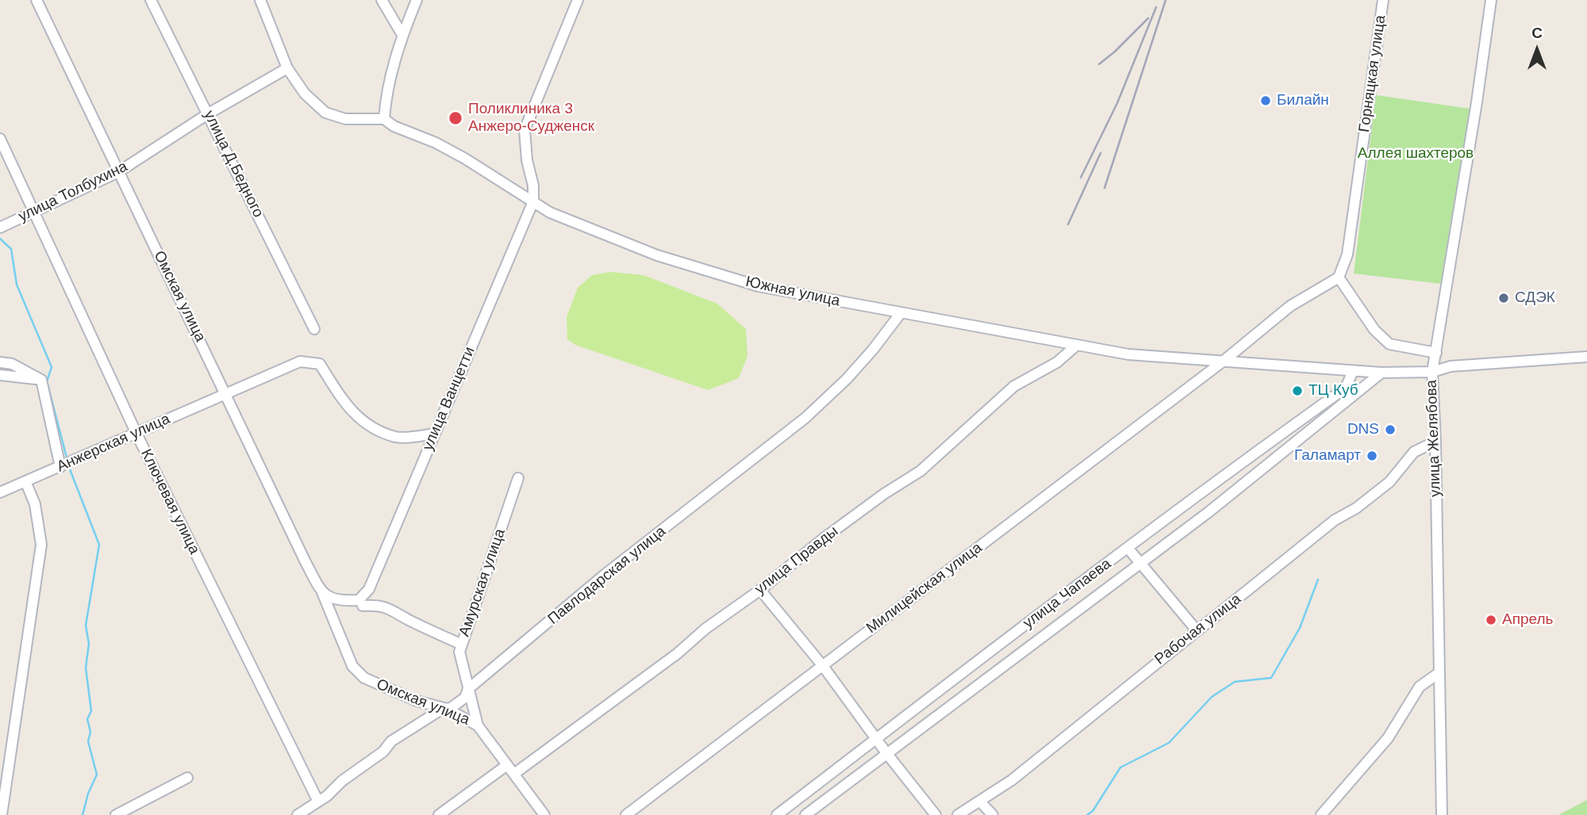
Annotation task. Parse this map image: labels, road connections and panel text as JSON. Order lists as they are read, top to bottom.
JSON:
{
  "streets": {
    "street": [
      "Горняцкая улица",
      "улица Д.Бедного",
      "улица Толбухина",
      "Южная улица",
      "Омская улица",
      "улица Ванцетти",
      "улица Желябова",
      "Анжерская улица",
      "Ключевая улица",
      "улица Правды",
      "Павлодарская улица",
      "Амурская улица",
      "Милицейская улица",
      "улица Чапаева",
      "Рабочая улица"
    ]
  },
  "crossings": [
    ["Горняцкая улица", "Милицейская улица"],
    ["улица Д.Бедного", "улица Толбухина"],
    ["улица Толбухина", "Омская улица"],
    ["улица Толбухина", "Ключевая улица"],
    ["Южная улица", "улица Ванцетти"],
    ["Южная улица", "улица Желябова"],
    ["Южная улица", "улица Правды"],
    ["Южная улица", "Павлодарская улица"],
    ["Южная улица", "Милицейская улица"],
    ["Южная улица", "улица Чапаева"],
    ["Омская улица", "улица Ванцетти"],
    ["Омская улица", "Анжерская улица"],
    ["Омская улица", "Павлодарская улица"],
    ["Омская улица", "Амурская улица"],
    ["улица Ванцетти", "Анжерская улица"],
    ["улица Желябова", "Рабочая улица"],
    ["Анжерская улица", "Ключевая улица"],
    ["Ключевая улица", "Павлодарская улица"],
    ["Павлодарская улица", "Амурская улица"]
  ],
  "parks": ["Аллея шахтеров"],
  "places": [
    "Билайн",
    "Поликлиника 3 Анжеро-Судженск",
    "СДЭК",
    "ТЦ Куб",
    "DNS",
    "Галамарт",
    "Апрель"
  ],
  "north": "top"
}
